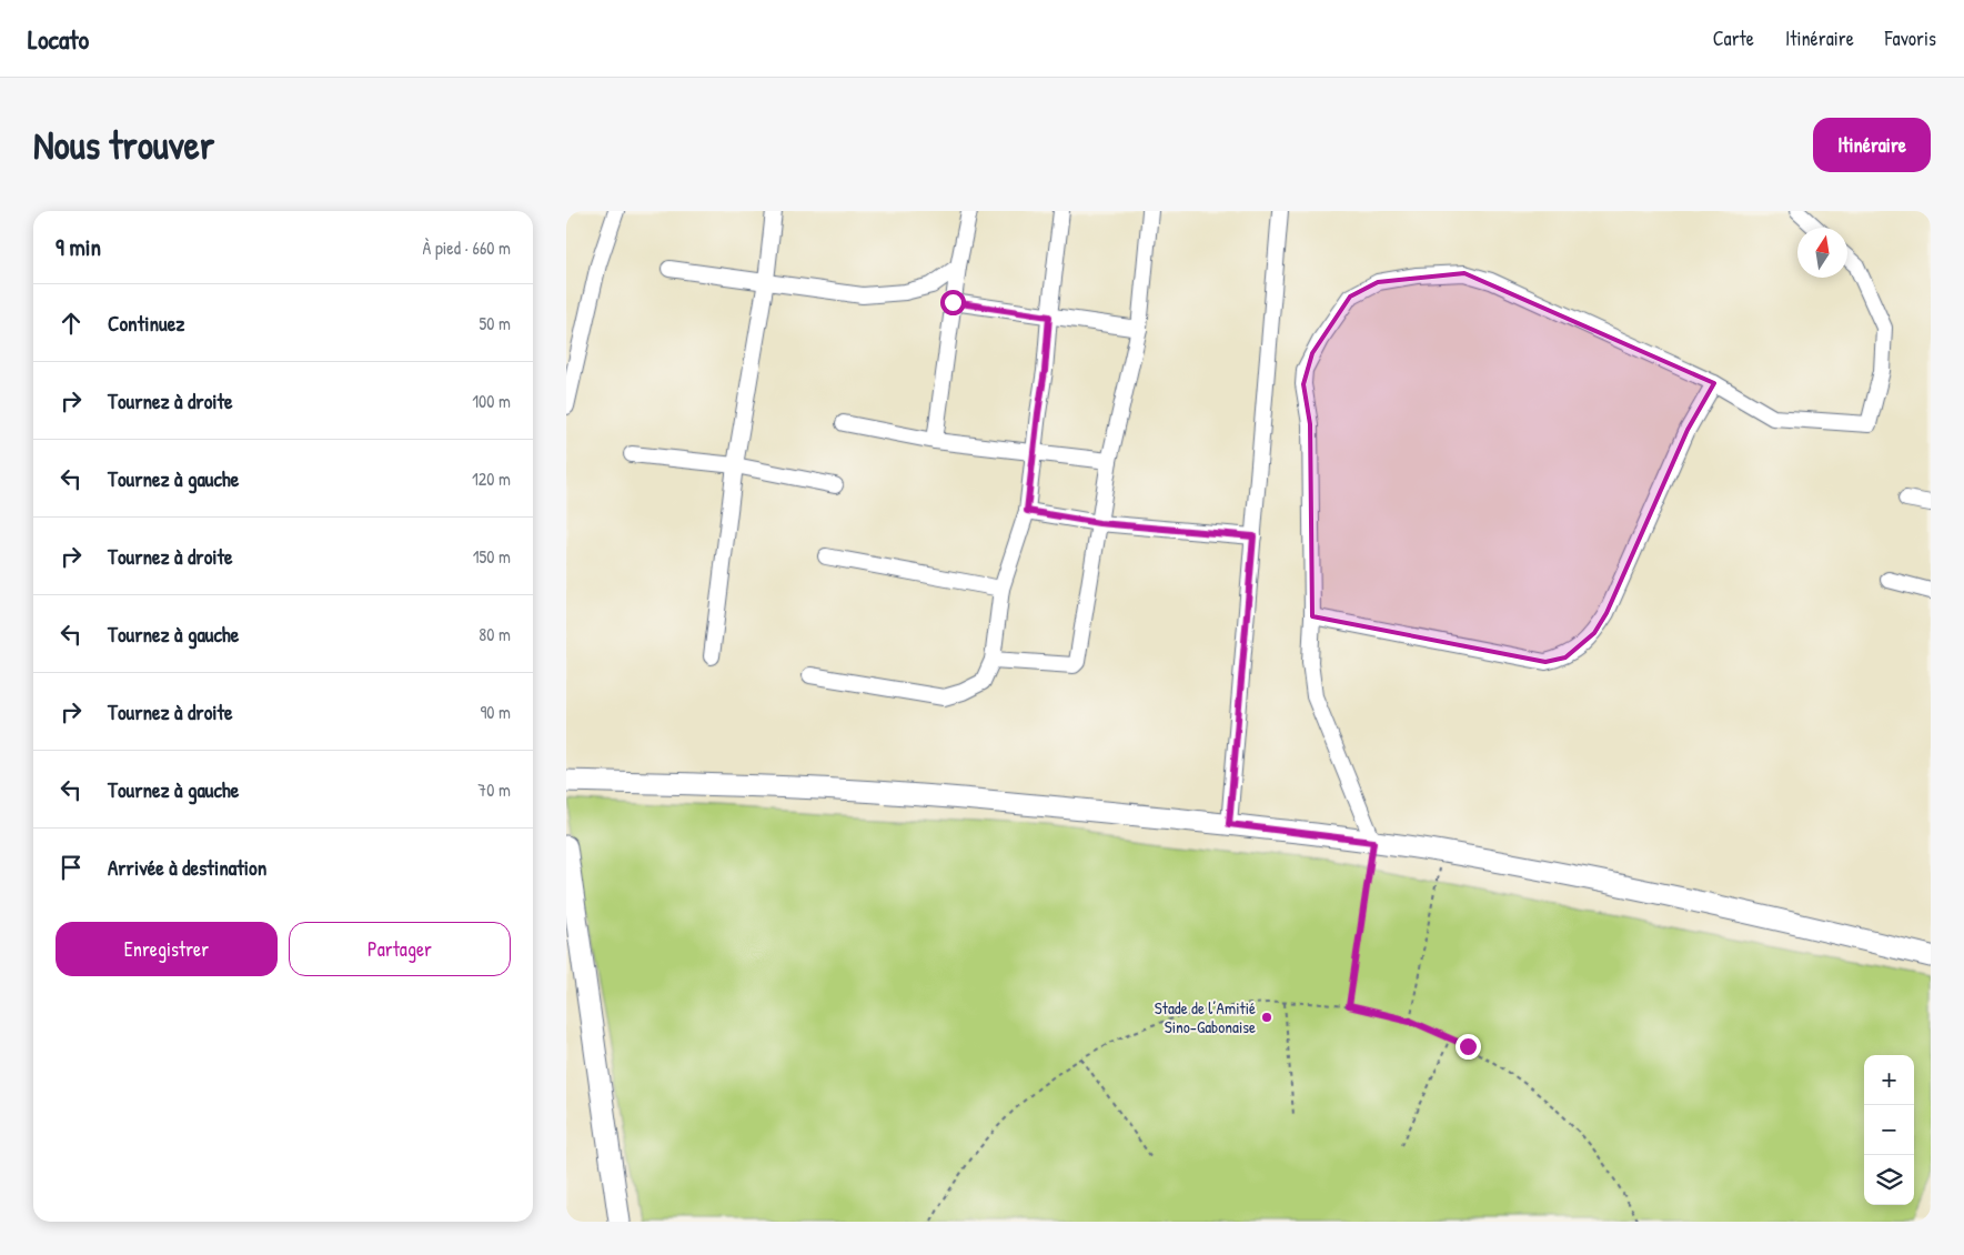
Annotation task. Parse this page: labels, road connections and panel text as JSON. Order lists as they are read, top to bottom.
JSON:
{
  "places": ["Stade de l’Amitié Sino-Gabonaise"],
  "north": "top",
  "page": {
    "header": "Locato",
    "nav": ["Carte", "Itinéraire", "Favoris"],
    "buttons": [
      "Itinéraire",
      ["Enregistrer", "Partager"]
    ],
    "title": "Nous trouver",
    "heading": ["9 min", "À pied · 660 m"],
    "list": [
      ["Continuez", "50 m"],
      ["Tournez à droite", "100 m"],
      ["Tournez à gauche", "120 m"],
      ["Tournez à droite", "150 m"],
      ["Tournez à gauche", "80 m"],
      ["Tournez à droite", "90 m"],
      ["Tournez à gauche", "70 m"],
      "Arrivée à destination"
    ],
    "map_buttons": ["+", "−"]
  }
}
